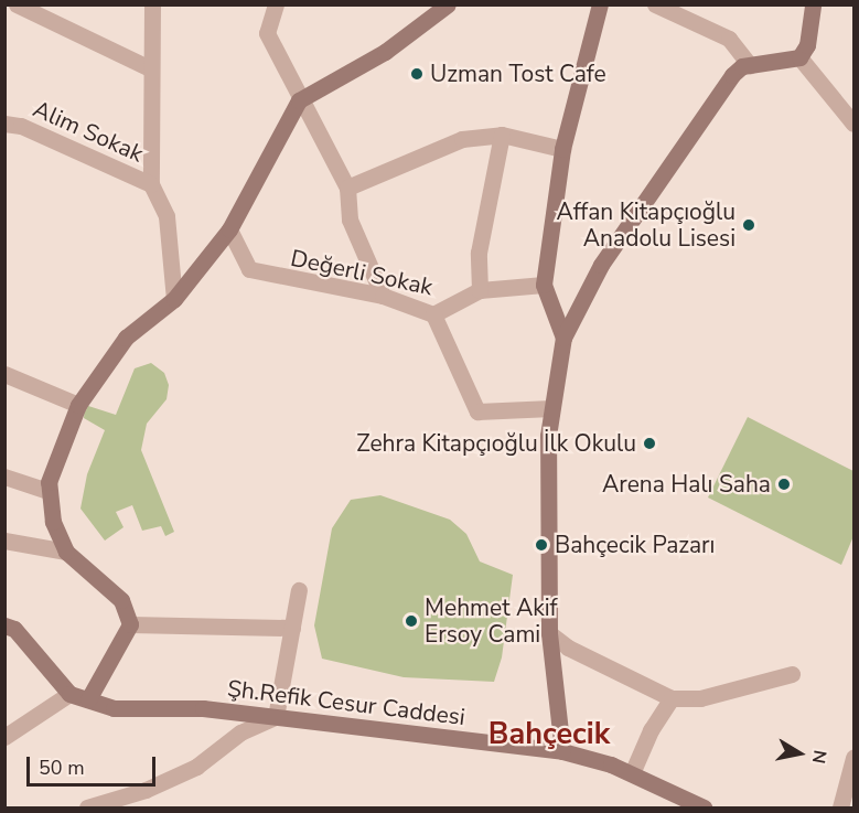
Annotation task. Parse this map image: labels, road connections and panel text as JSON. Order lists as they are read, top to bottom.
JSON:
{
  "streets": {
    "street": ["Alim Sokak", "Değerli Sokak", "Şh.Refik Cesur Caddesi"]
  },
  "districts": ["Bahçecik"],
  "places": [
    "Uzman Tost Cafe",
    "Affan Kitapçıoğlu Anadolu Lisesi",
    "Zehra Kitapçıoğlu İlk Okulu",
    "Arena Halı Saha",
    "Bahçecik Pazarı",
    "Mehmet Akif Ersoy Cami"
  ],
  "scale_bar": "50 m",
  "north": "right"
}
